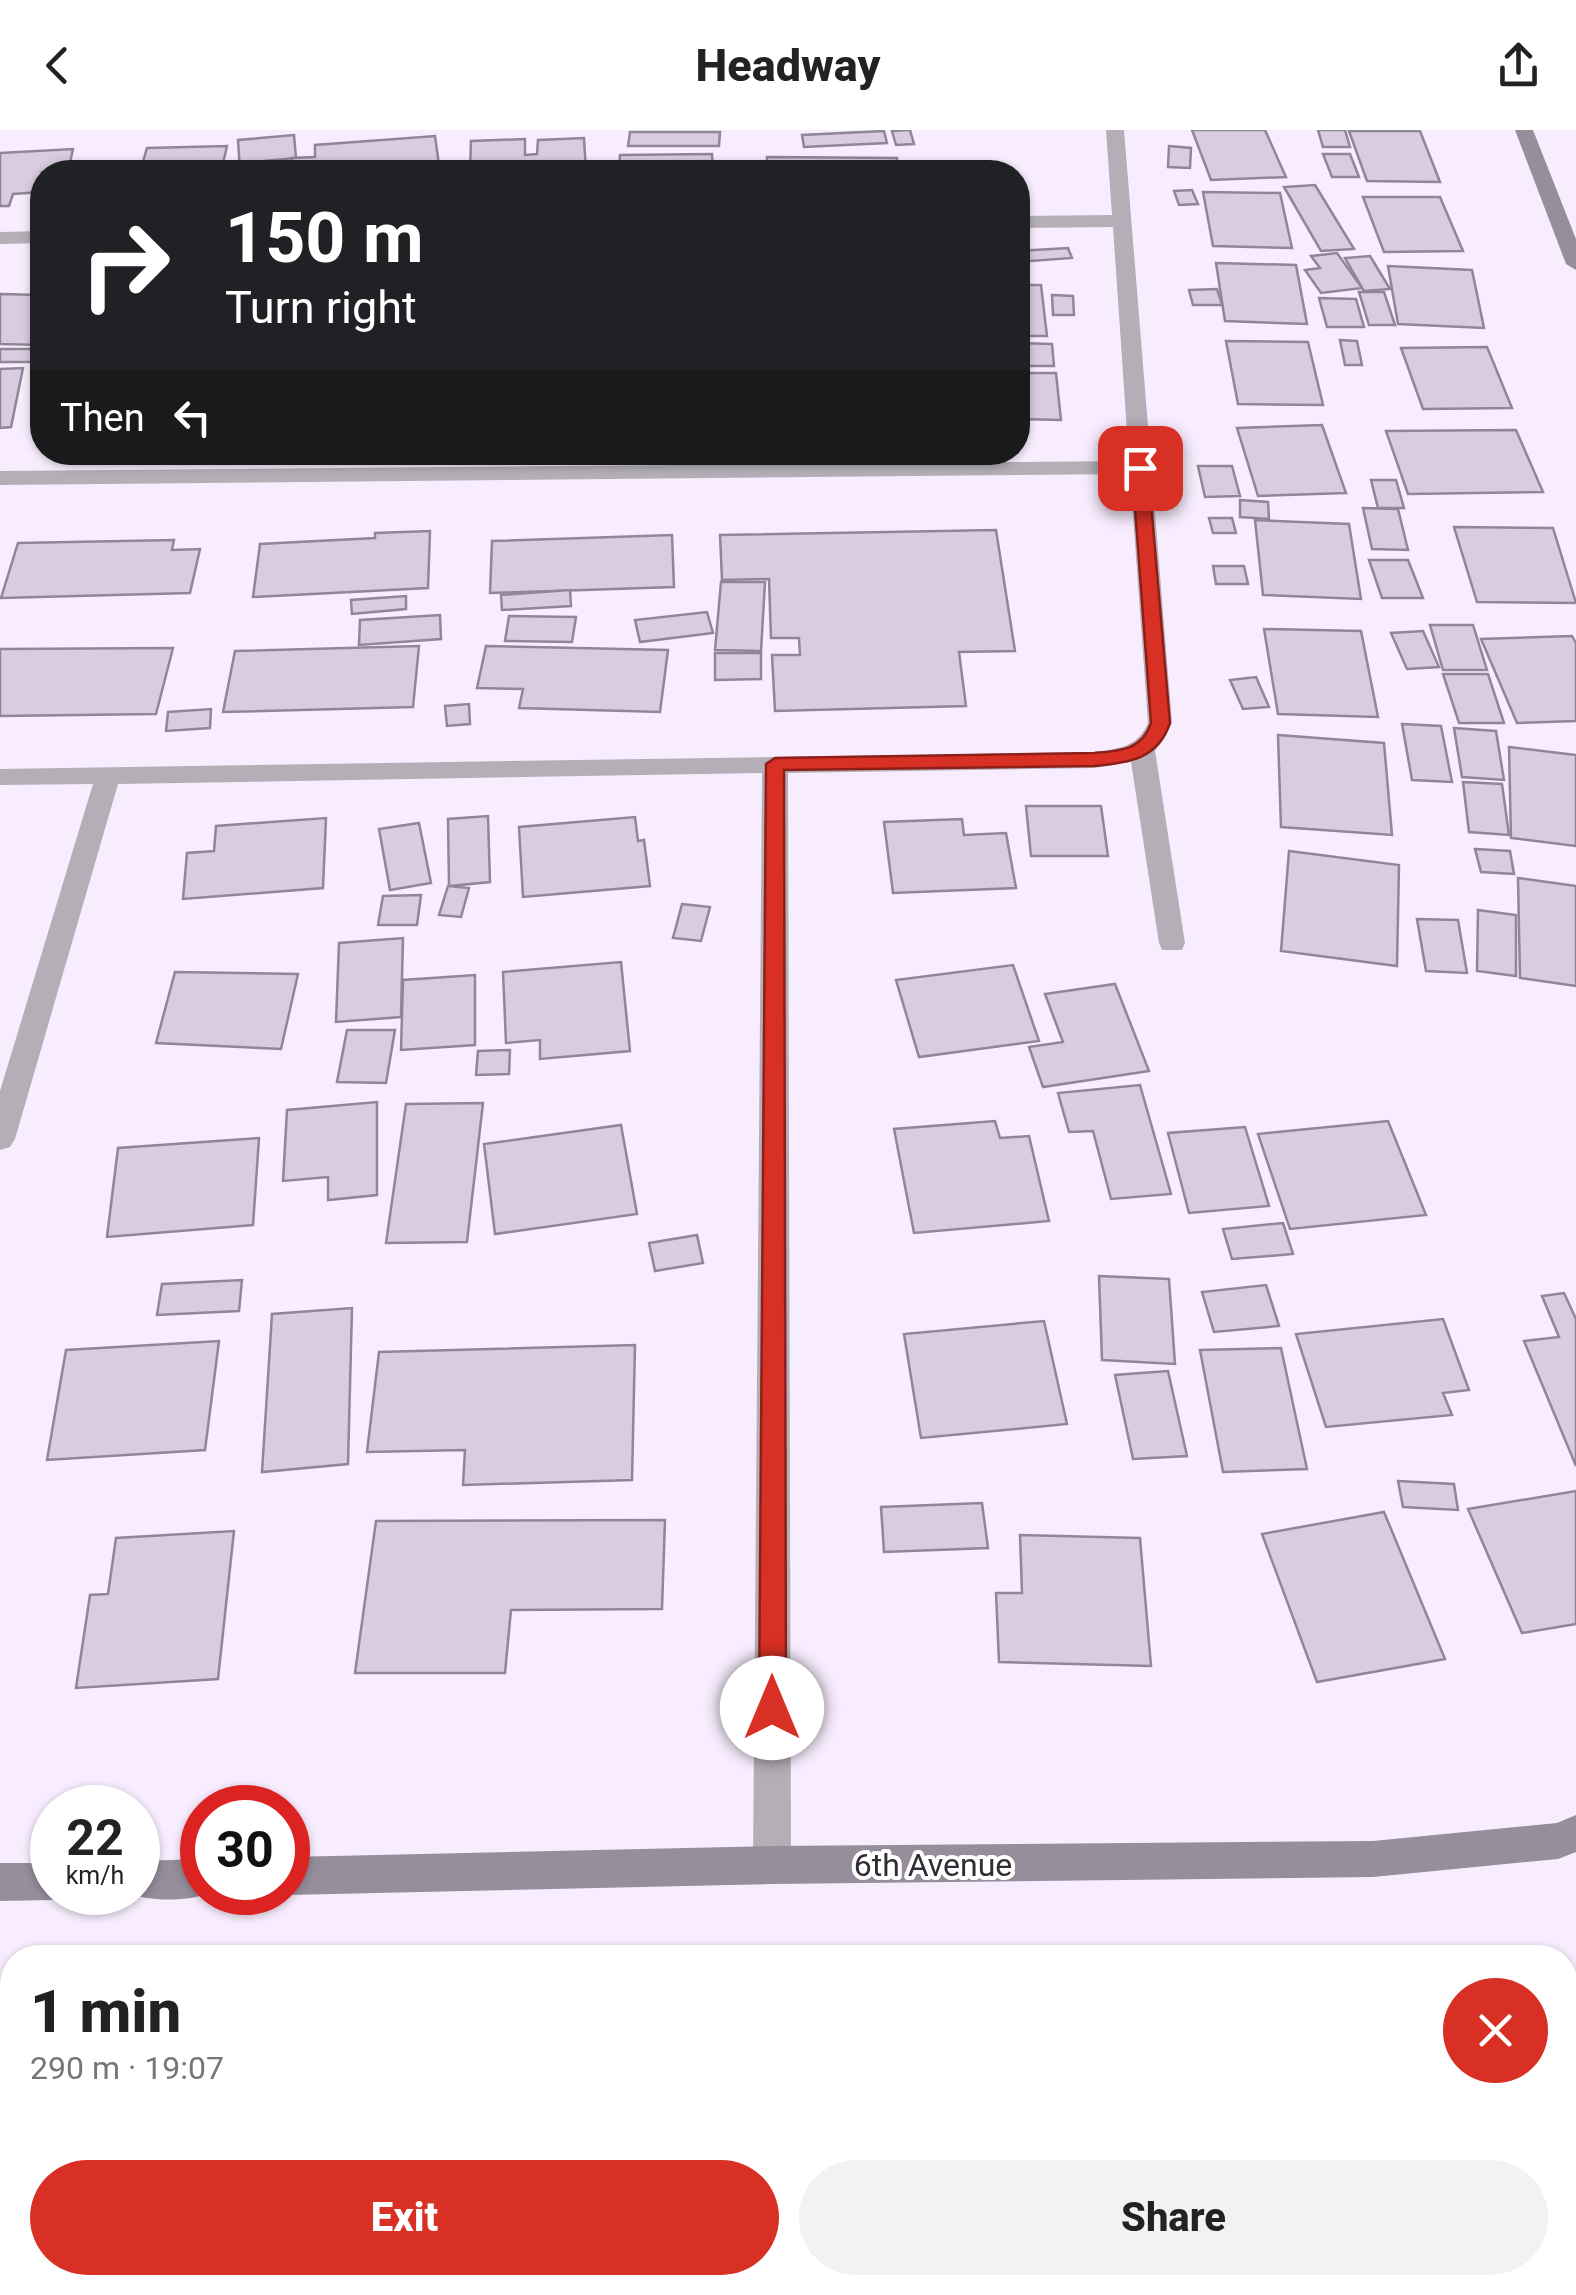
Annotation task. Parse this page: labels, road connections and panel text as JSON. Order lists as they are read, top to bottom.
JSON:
{
  "streets": {
    "street": ["6th Avenue"]
  },
  "page": {
    "header": "Headway",
    "turn": ["150 m", "Turn right"],
    "then": "Then",
    "speed": "22 km/h",
    "limit": "30",
    "heading": ["1 min", "290 m · 19:07"],
    "buttons": ["Exit", "Share"]
  }
}
